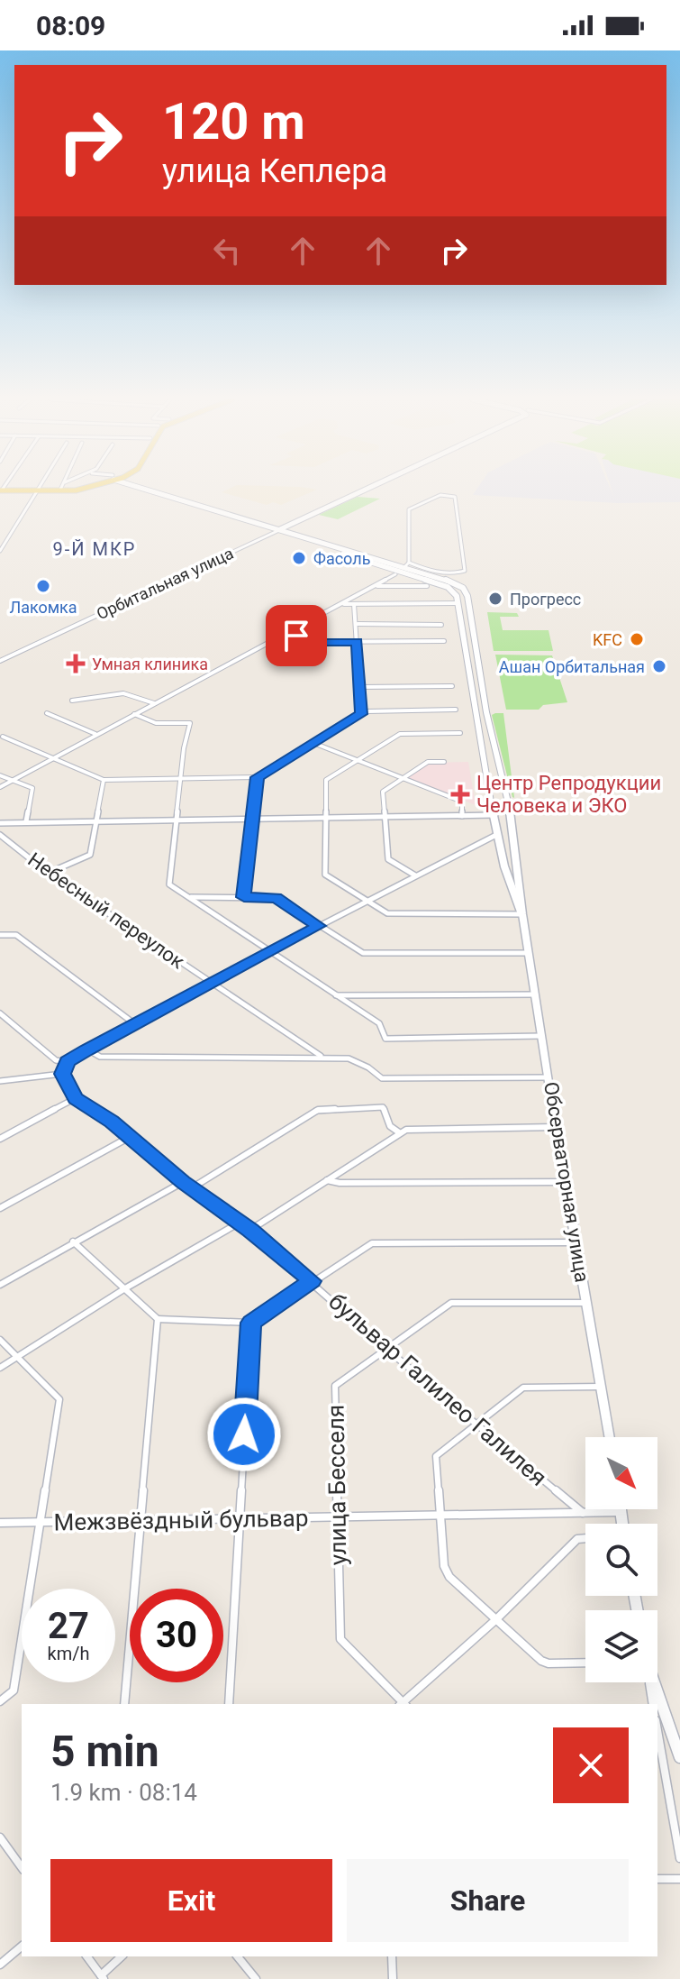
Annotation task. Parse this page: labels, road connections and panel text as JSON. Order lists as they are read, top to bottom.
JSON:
{
  "streets": {
    "main road": ["Орбитальная улица", "Обсерваторная улица"],
    "street": [
      "Небесный переулок",
      "бульвар Галилео Галилея",
      "улица Бесселя",
      "Межзвёздный бульвар"
    ]
  },
  "crossings": [
    ["Орбитальная улица", "Обсерваторная улица"],
    ["Обсерваторная улица", "улица Бесселя"],
    ["бульвар Галилео Галилея", "улица Бесселя"],
    ["бульвар Галилео Галилея", "Межзвёздный бульвар"],
    ["улица Бесселя", "Межзвёздный бульвар"]
  ],
  "districts": ["9-Й МКР"],
  "places": {
    "other": [
      "Фасоль",
      "Лакомка",
      "Прогресс",
      "KFC",
      "Ашан Орбитальная"
    ],
    "health": ["Умная клиника", "Центр Репродукции Человека и ЭКО"]
  },
  "north": "bottom right",
  "page": {
    "status": "08:09",
    "turn": ["120 m", "улица Кеплера"],
    "speed": "27 km/h",
    "limit": "30",
    "heading": ["5 min", "1.9 km · 08:14"],
    "buttons": ["Exit", "Share"]
  }
}
